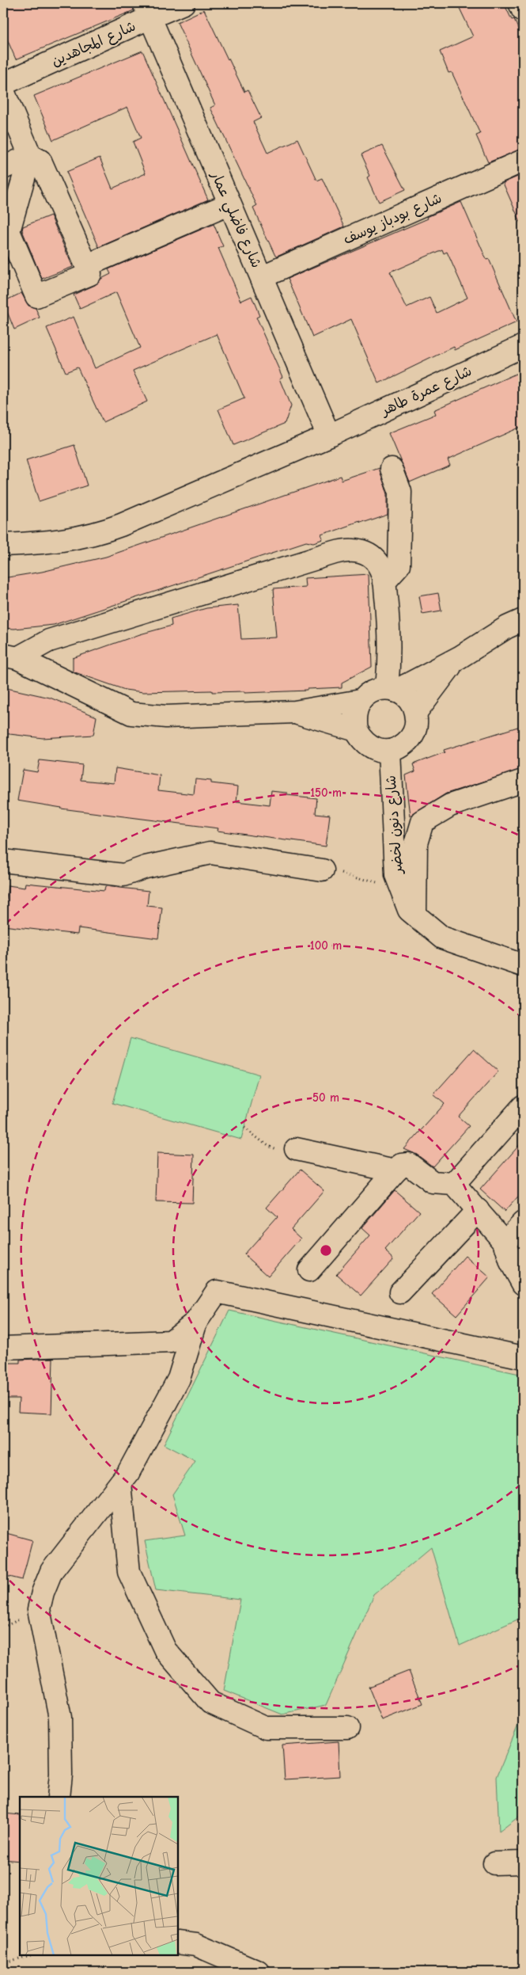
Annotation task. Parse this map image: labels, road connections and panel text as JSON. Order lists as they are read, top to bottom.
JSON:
{
  "streets": {
    "street": [
      "شارع المجاهدين",
      "شارع بودباز يوسف",
      "شارع فاضلي عمار",
      "شارع عمرة طاهر",
      "شارع دنون لخضر"
    ]
  },
  "crossings": [
    ["شارع المجاهدين", "شارع فاضلي عمار"],
    ["شارع بودباز يوسف", "شارع فاضلي عمار"],
    ["شارع فاضلي عمار", "شارع عمرة طاهر"]
  ],
  "rings": ["150 m", "100 m", "50 m"]
}
